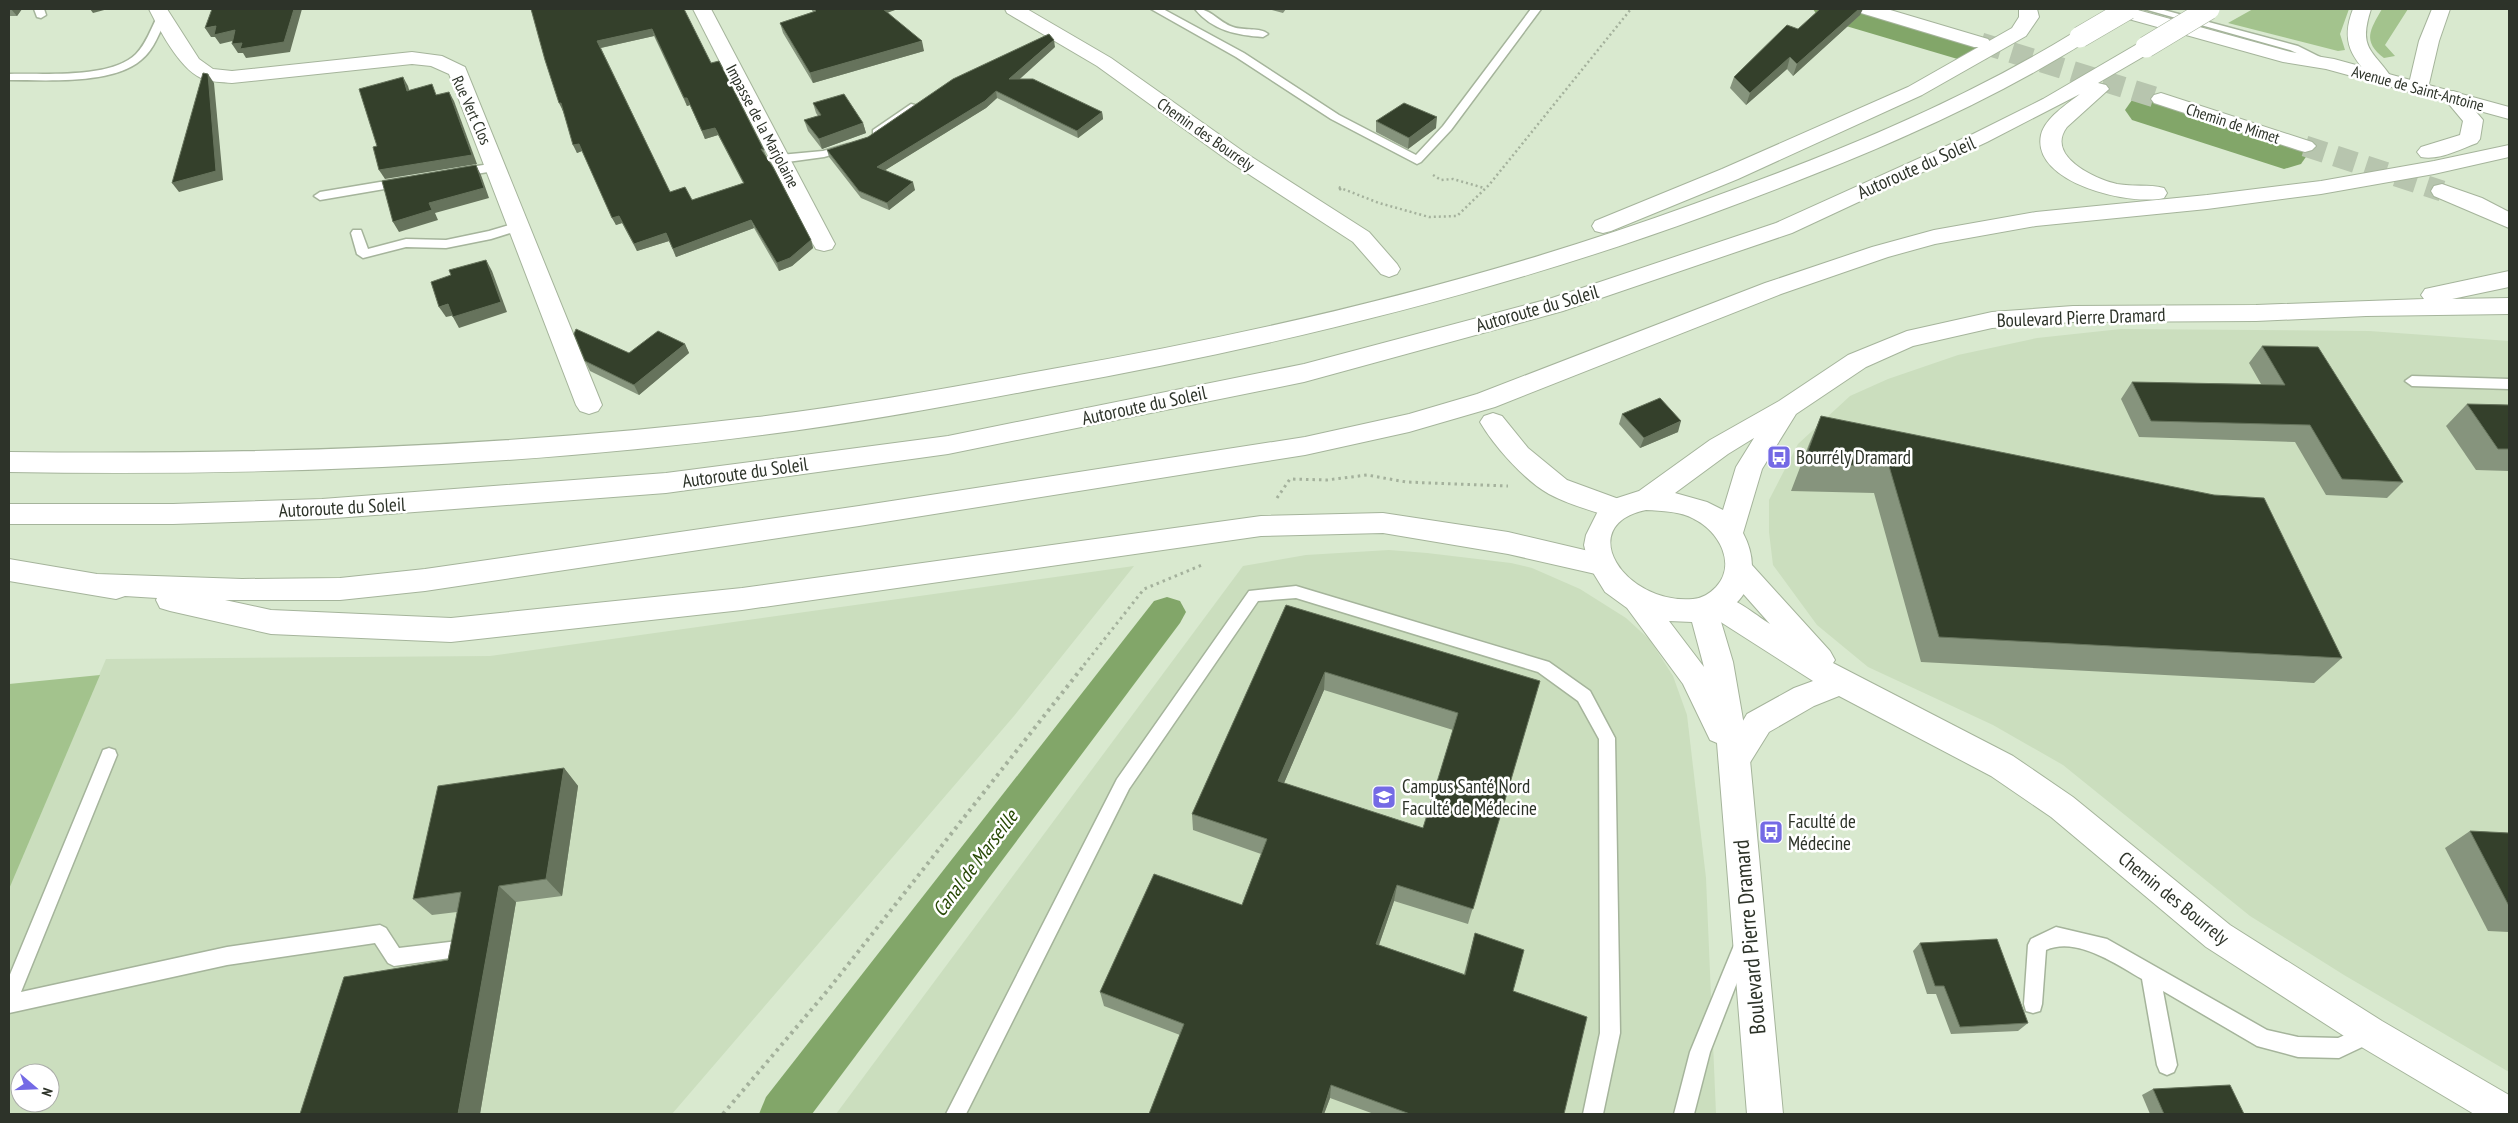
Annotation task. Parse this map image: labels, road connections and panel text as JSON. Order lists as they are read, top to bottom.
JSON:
{
  "streets": {
    "main road": [
      "Avenue de Saint-Antoine",
      "Rue Vert Clos",
      "Chemin de Mimet",
      "Impasse de la Marjolaine",
      "Chemin des Bourrely",
      "Autoroute du Soleil",
      "Boulevard Pierre Dramard"
    ]
  },
  "crossings": [
    ["Chemin des Bourrely", "Boulevard Pierre Dramard"]
  ],
  "water": ["Canal de Marseille"],
  "places": {
    "bus stop": ["Bourrély Dramard", "Faculté de Médecine"],
    "school or university": ["Campus Santé Nord Faculté de Médecine"]
  },
  "north": "right"
}
